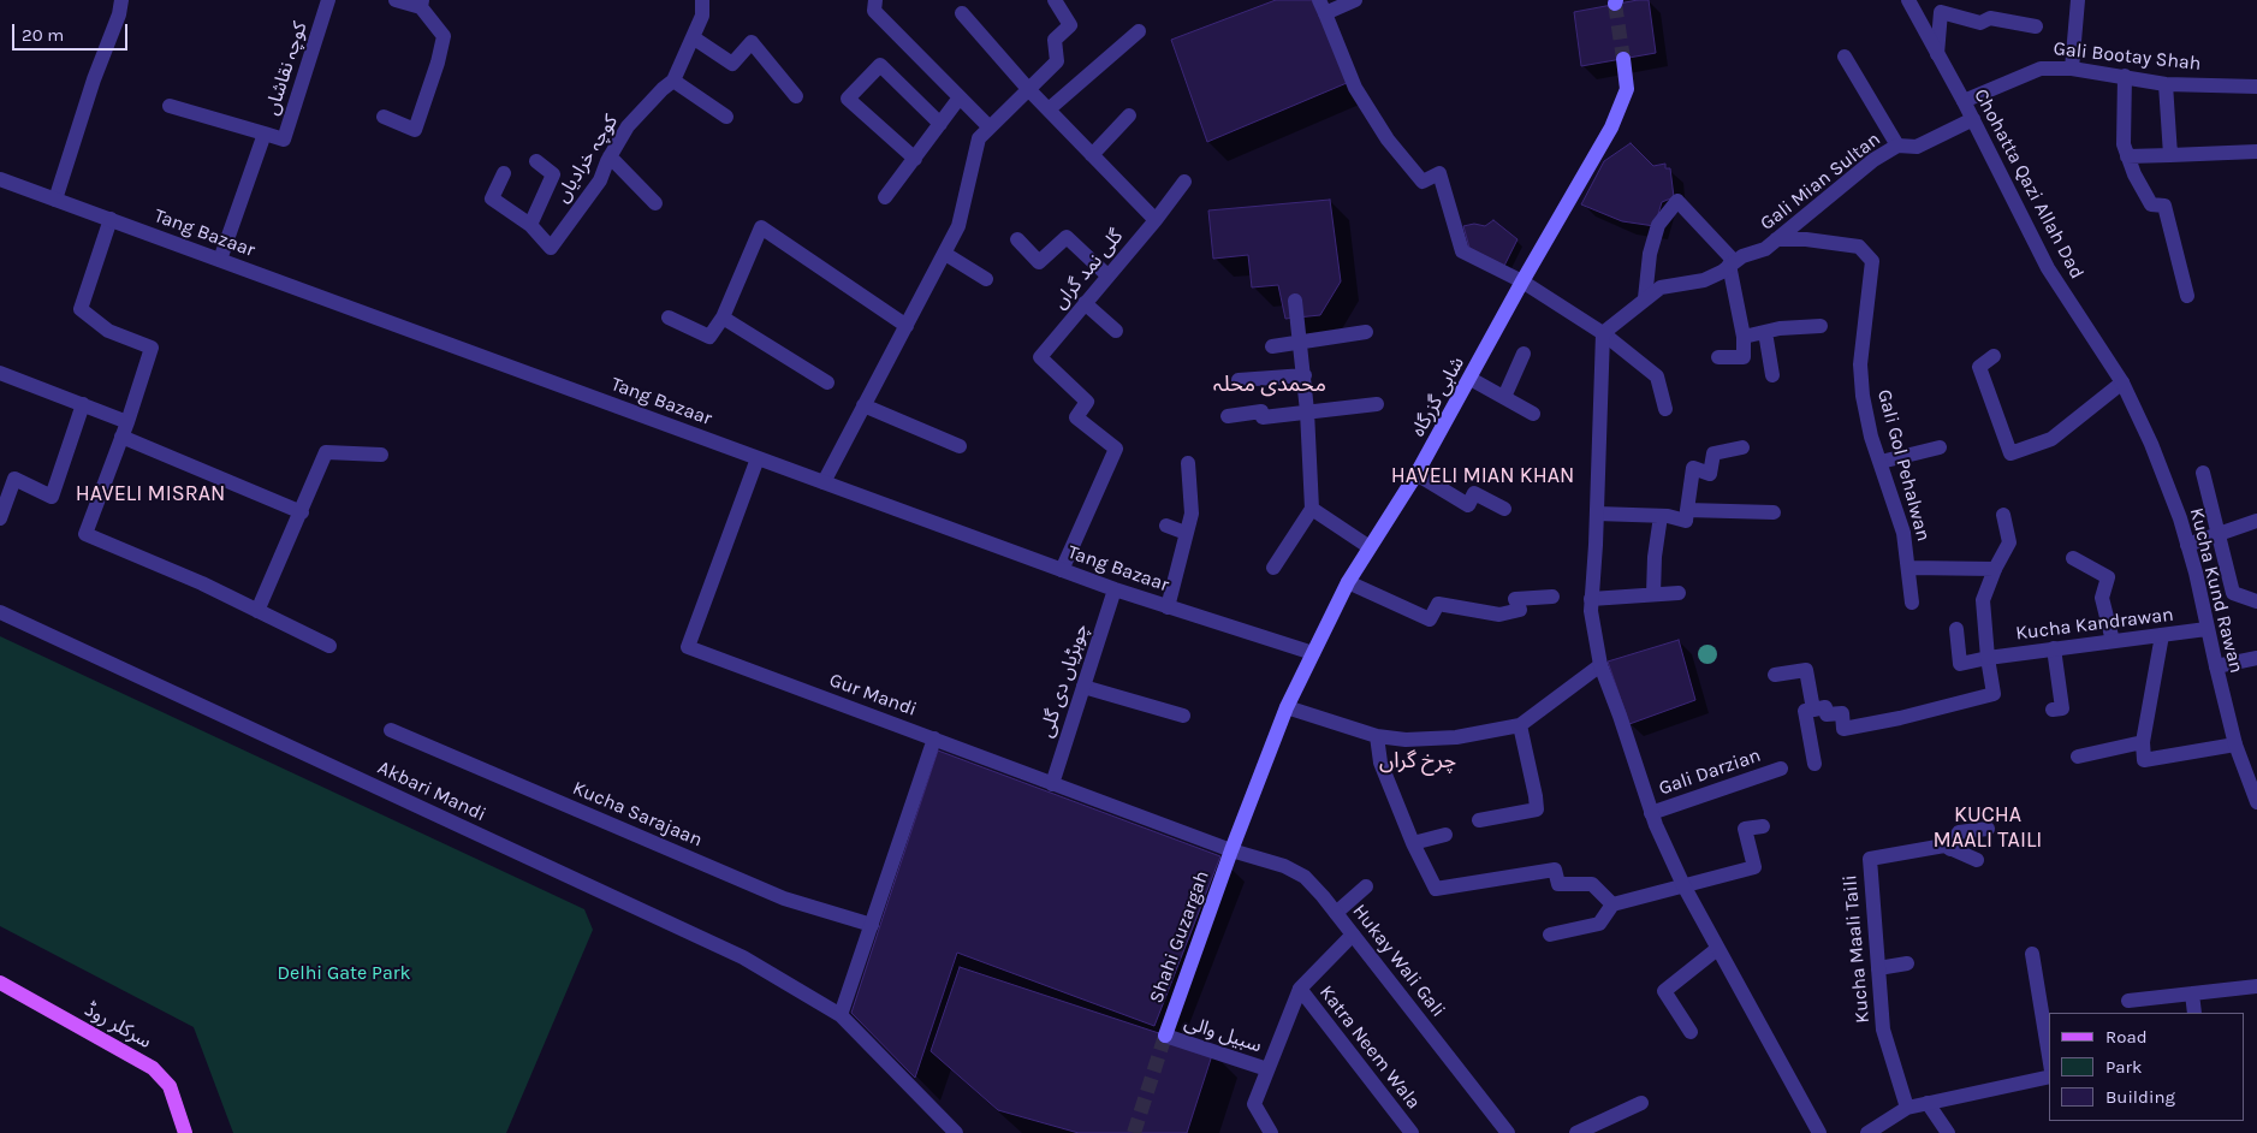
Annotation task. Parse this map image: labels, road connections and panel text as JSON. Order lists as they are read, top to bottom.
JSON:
{
  "streets": {
    "main road": ["سرکلر روڈ"],
    "street": [
      "Gali Bootay Shah",
      "کوچہ نقاشاں",
      "کوچہ خرادیاں",
      "Gali Mian Sultan",
      "Chohatta Qazi Allah Dad",
      "Tang Bazaar",
      "گلی نمد گراں",
      "شاہی گزرگاہ",
      "Gali Gol Pehalwan",
      "Kucha Kund Rawan",
      "Kucha Kandrawan",
      "چوہڑیاں دی گلی",
      "Gur Mandi",
      "Gali Darzian",
      "Akbari Mandi",
      "Kucha Sarajaan",
      "Shahi Guzargah",
      "Kucha Maali Taili",
      "Hukay Wali Gali",
      "سبیل والی",
      "Katra Neem Wala"
    ]
  },
  "crossings": [
    ["Gali Bootay Shah", "Chohatta Qazi Allah Dad"],
    ["کوچہ نقاشاں", "Tang Bazaar"],
    ["Gali Mian Sultan", "Chohatta Qazi Allah Dad"],
    ["Gali Mian Sultan", "Gali Gol Pehalwan"],
    ["Chohatta Qazi Allah Dad", "Kucha Kund Rawan"],
    ["Tang Bazaar", "گلی نمد گراں"],
    ["Tang Bazaar", "شاہی گزرگاہ"],
    ["Tang Bazaar", "چوہڑیاں دی گلی"],
    ["Tang Bazaar", "Gur Mandi"],
    ["شاہی گزرگاہ", "Gur Mandi"],
    ["شاہی گزرگاہ", "Shahi Guzargah"],
    ["شاہی گزرگاہ", "Hukay Wali Gali"],
    ["Kucha Kund Rawan", "Kucha Kandrawan"],
    ["چوہڑیاں دی گلی", "Gur Mandi"],
    ["Gur Mandi", "Shahi Guzargah"],
    ["Gur Mandi", "Hukay Wali Gali"],
    ["Shahi Guzargah", "Hukay Wali Gali"],
    ["Shahi Guzargah", "سبیل والی"],
    ["Hukay Wali Gali", "Katra Neem Wala"]
  ],
  "districts": [
    "محمدی محلہ",
    "HAVELI MIAN KHAN",
    "HAVELI MISRAN",
    "چرخ گراں",
    "KUCHA MAALI TAILI"
  ],
  "parks": ["Delhi Gate Park"],
  "legend": ["Road", "Park", "Building"],
  "scale_bar": "20 m"
}
